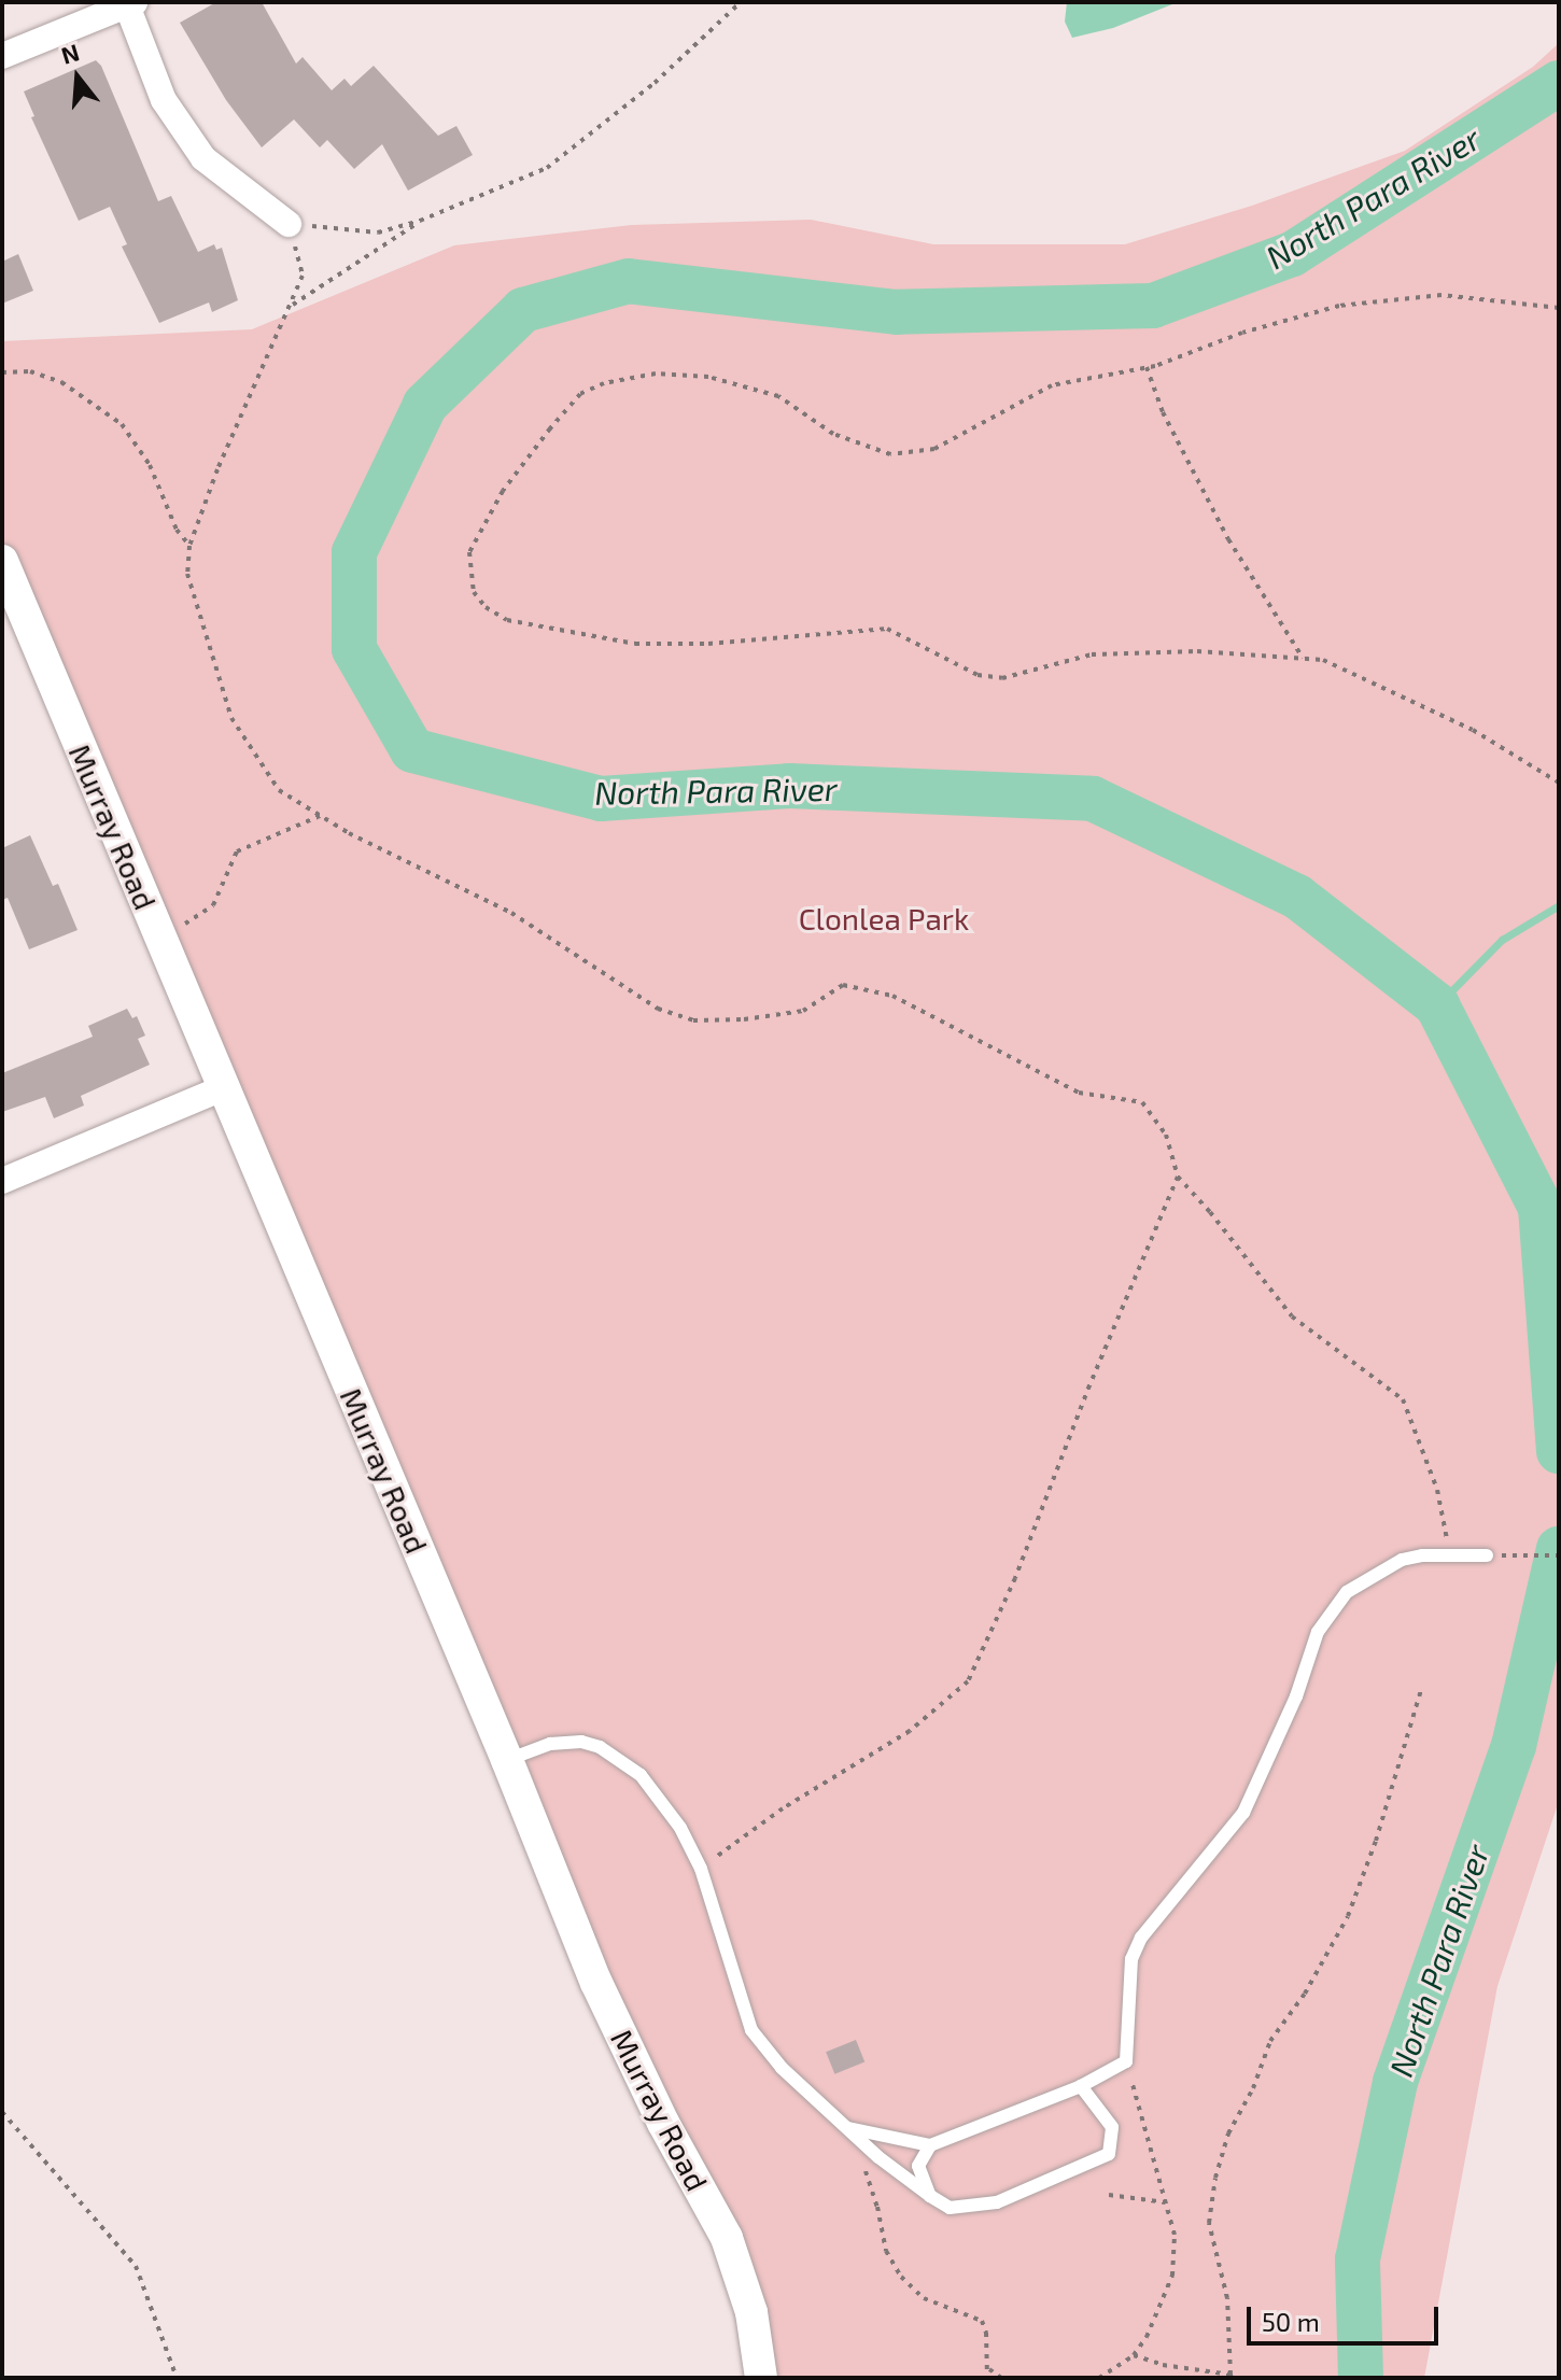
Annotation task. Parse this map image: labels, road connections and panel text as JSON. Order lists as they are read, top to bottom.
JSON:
{
  "streets": {
    "street": ["Murray Road"]
  },
  "water": ["North Para River"],
  "parks": ["Clonlea Park"],
  "scale_bar": "50 m",
  "north": "top"
}
